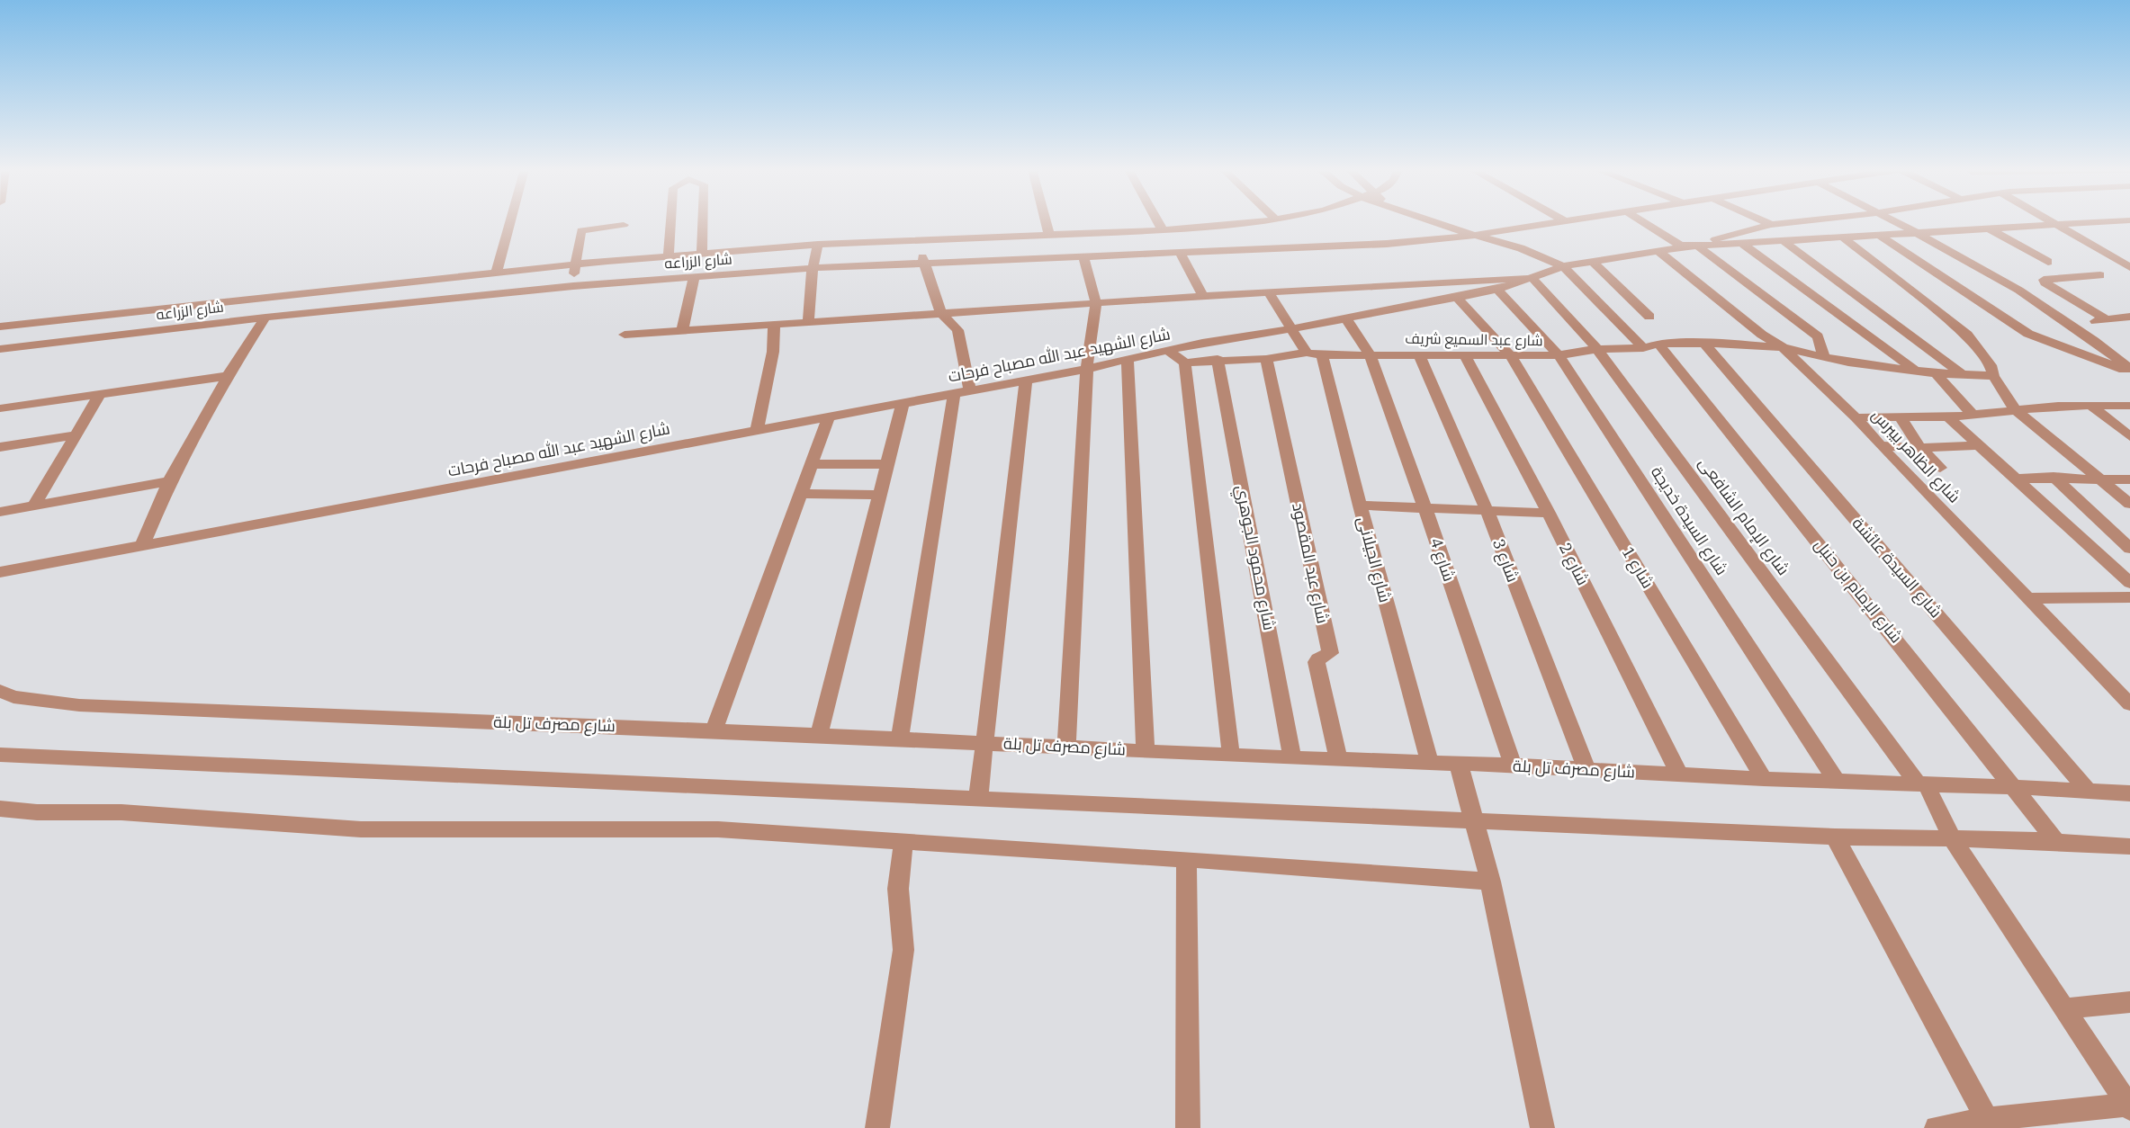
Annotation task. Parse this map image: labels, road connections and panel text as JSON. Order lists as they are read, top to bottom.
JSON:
{
  "streets": {
    "street": [
      "شارع الزراعه",
      "شارع عبد السميع شريف",
      "شارع الشهيد عبد الله مصباح فرحات",
      "شارع الظاهر بيبرس",
      "شارع الإمام الشافعى",
      "شارع السيدة خديجة",
      "شارع محمود الجوهري",
      "شارع الجيلانى",
      "شارع 4",
      "شارع 3",
      "شارع عبد المقصود",
      "شارع 2",
      "شارع 1",
      "شارع السيدة عائشة",
      "شارع الإمام بن حنبل",
      "شارع مصرف تل بلة"
    ]
  },
  "crossings": [
    ["شارع عبد السميع شريف", "شارع الظاهر بيبرس"],
    ["شارع عبد السميع شريف", "شارع الإمام الشافعى"],
    ["شارع عبد السميع شريف", "شارع السيدة خديجة"],
    ["شارع عبد السميع شريف", "شارع محمود الجوهري"],
    ["شارع عبد السميع شريف", "شارع الجيلانى"],
    ["شارع عبد السميع شريف", "شارع 4"],
    ["شارع عبد السميع شريف", "شارع 3"],
    ["شارع عبد السميع شريف", "شارع عبد المقصود"],
    ["شارع عبد السميع شريف", "شارع 2"],
    ["شارع عبد السميع شريف", "شارع 1"],
    ["شارع عبد السميع شريف", "شارع السيدة عائشة"],
    ["شارع عبد السميع شريف", "شارع الإمام بن حنبل"],
    ["شارع الشهيد عبد الله مصباح فرحات", "شارع الظاهر بيبرس"],
    ["شارع الشهيد عبد الله مصباح فرحات", "شارع الإمام الشافعى"],
    ["شارع الشهيد عبد الله مصباح فرحات", "شارع السيدة خديجة"],
    ["شارع الشهيد عبد الله مصباح فرحات", "شارع 4"],
    ["شارع الشهيد عبد الله مصباح فرحات", "شارع 1"],
    ["شارع الشهيد عبد الله مصباح فرحات", "شارع الإمام بن حنبل"],
    ["شارع الإمام الشافعى", "شارع مصرف تل بلة"],
    ["شارع السيدة خديجة", "شارع مصرف تل بلة"],
    ["شارع محمود الجوهري", "شارع مصرف تل بلة"],
    ["شارع الجيلانى", "شارع مصرف تل بلة"],
    ["شارع 4", "شارع مصرف تل بلة"],
    ["شارع 3", "شارع مصرف تل بلة"],
    ["شارع عبد المقصود", "شارع مصرف تل بلة"],
    ["شارع 2", "شارع مصرف تل بلة"],
    ["شارع 1", "شارع مصرف تل بلة"],
    ["شارع السيدة عائشة", "شارع مصرف تل بلة"],
    ["شارع الإمام بن حنبل", "شارع مصرف تل بلة"]
  ]
}
